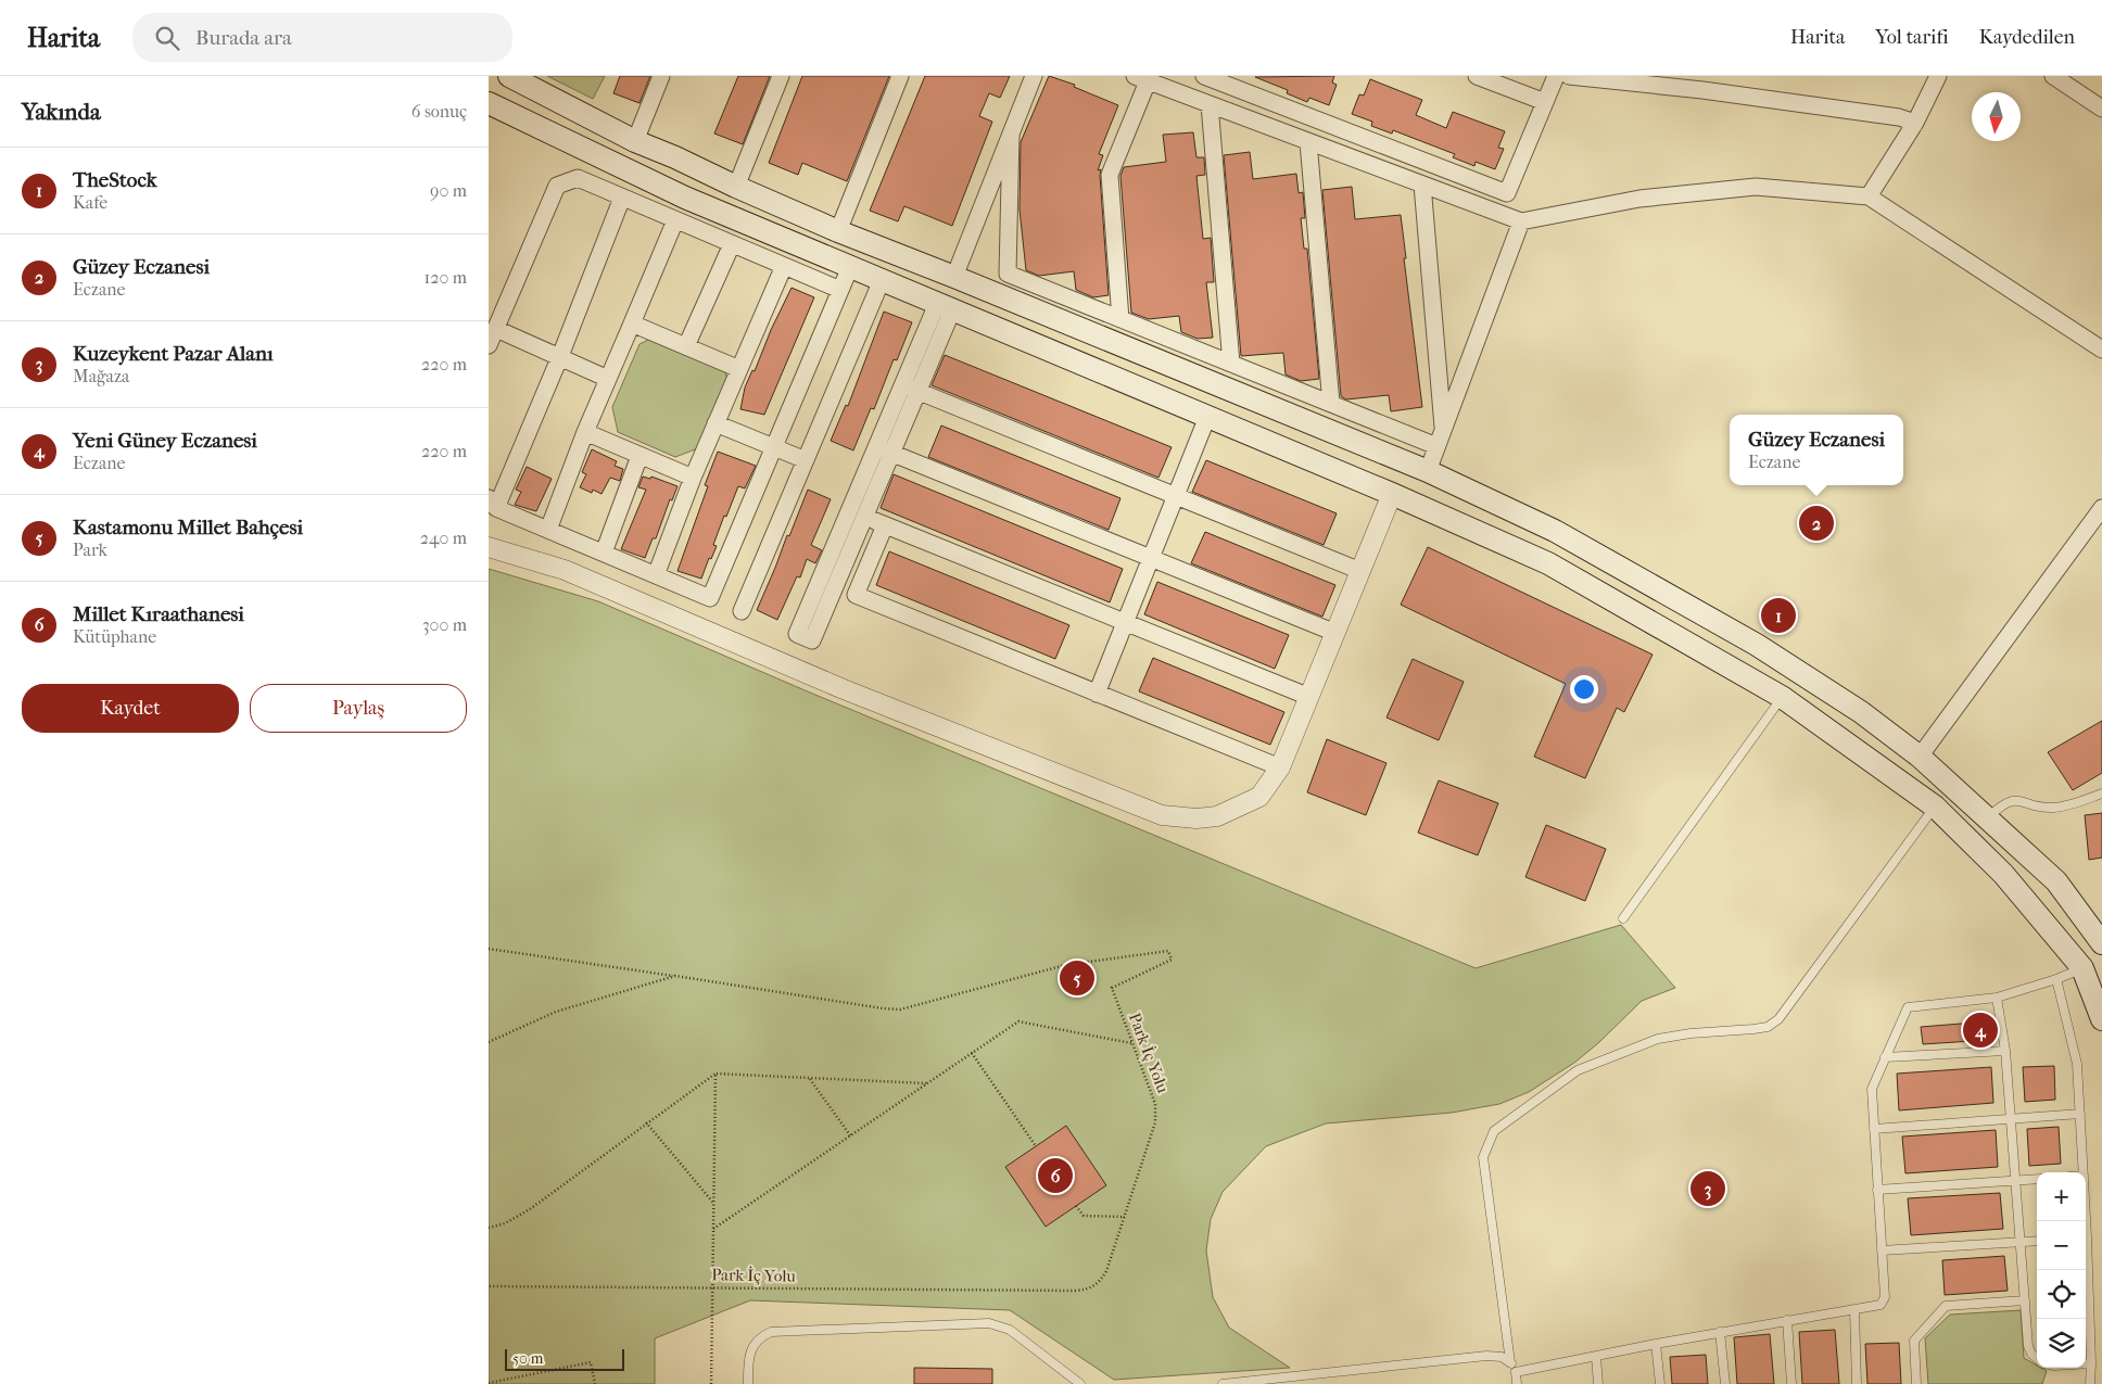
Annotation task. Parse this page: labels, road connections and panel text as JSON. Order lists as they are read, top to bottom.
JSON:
{
  "streets": {
    "path": ["Park İç Yolu"]
  },
  "scale_bar": "50 m",
  "north": "bottom",
  "page": {
    "header": "Harita",
    "search": "Burada ara",
    "nav": ["Harita", "Yol tarifi", "Kaydedilen"],
    "heading": ["Yakında", "6 sonuç"],
    "list": [
      {
        "mark": "1",
        "name": "TheStock",
        "note": "Kafe",
        "value": "90 m"
      },
      {
        "mark": "2",
        "name": "Güzey Eczanesi",
        "note": "Eczane",
        "value": "120 m"
      },
      {
        "mark": "3",
        "name": "Kuzeykent Pazar Alanı",
        "note": "Mağaza",
        "value": "220 m"
      },
      {
        "mark": "4",
        "name": "Yeni Güney Eczanesi",
        "note": "Eczane",
        "value": "220 m"
      },
      {
        "mark": "5",
        "name": "Kastamonu Millet Bahçesi",
        "note": "Park",
        "value": "240 m"
      },
      {
        "mark": "6",
        "name": "Millet Kıraathanesi",
        "note": "Kütüphane",
        "value": "300 m"
      }
    ],
    "popup": ["Güzey Eczanesi", "Eczane"],
    "pins": [
      "2",
      "1",
      "5",
      "4",
      "6",
      "3"
    ],
    "buttons": ["Kaydet", "Paylaş"],
    "map_buttons": ["+", "−"],
    "scale": "50 m"
  }
}
